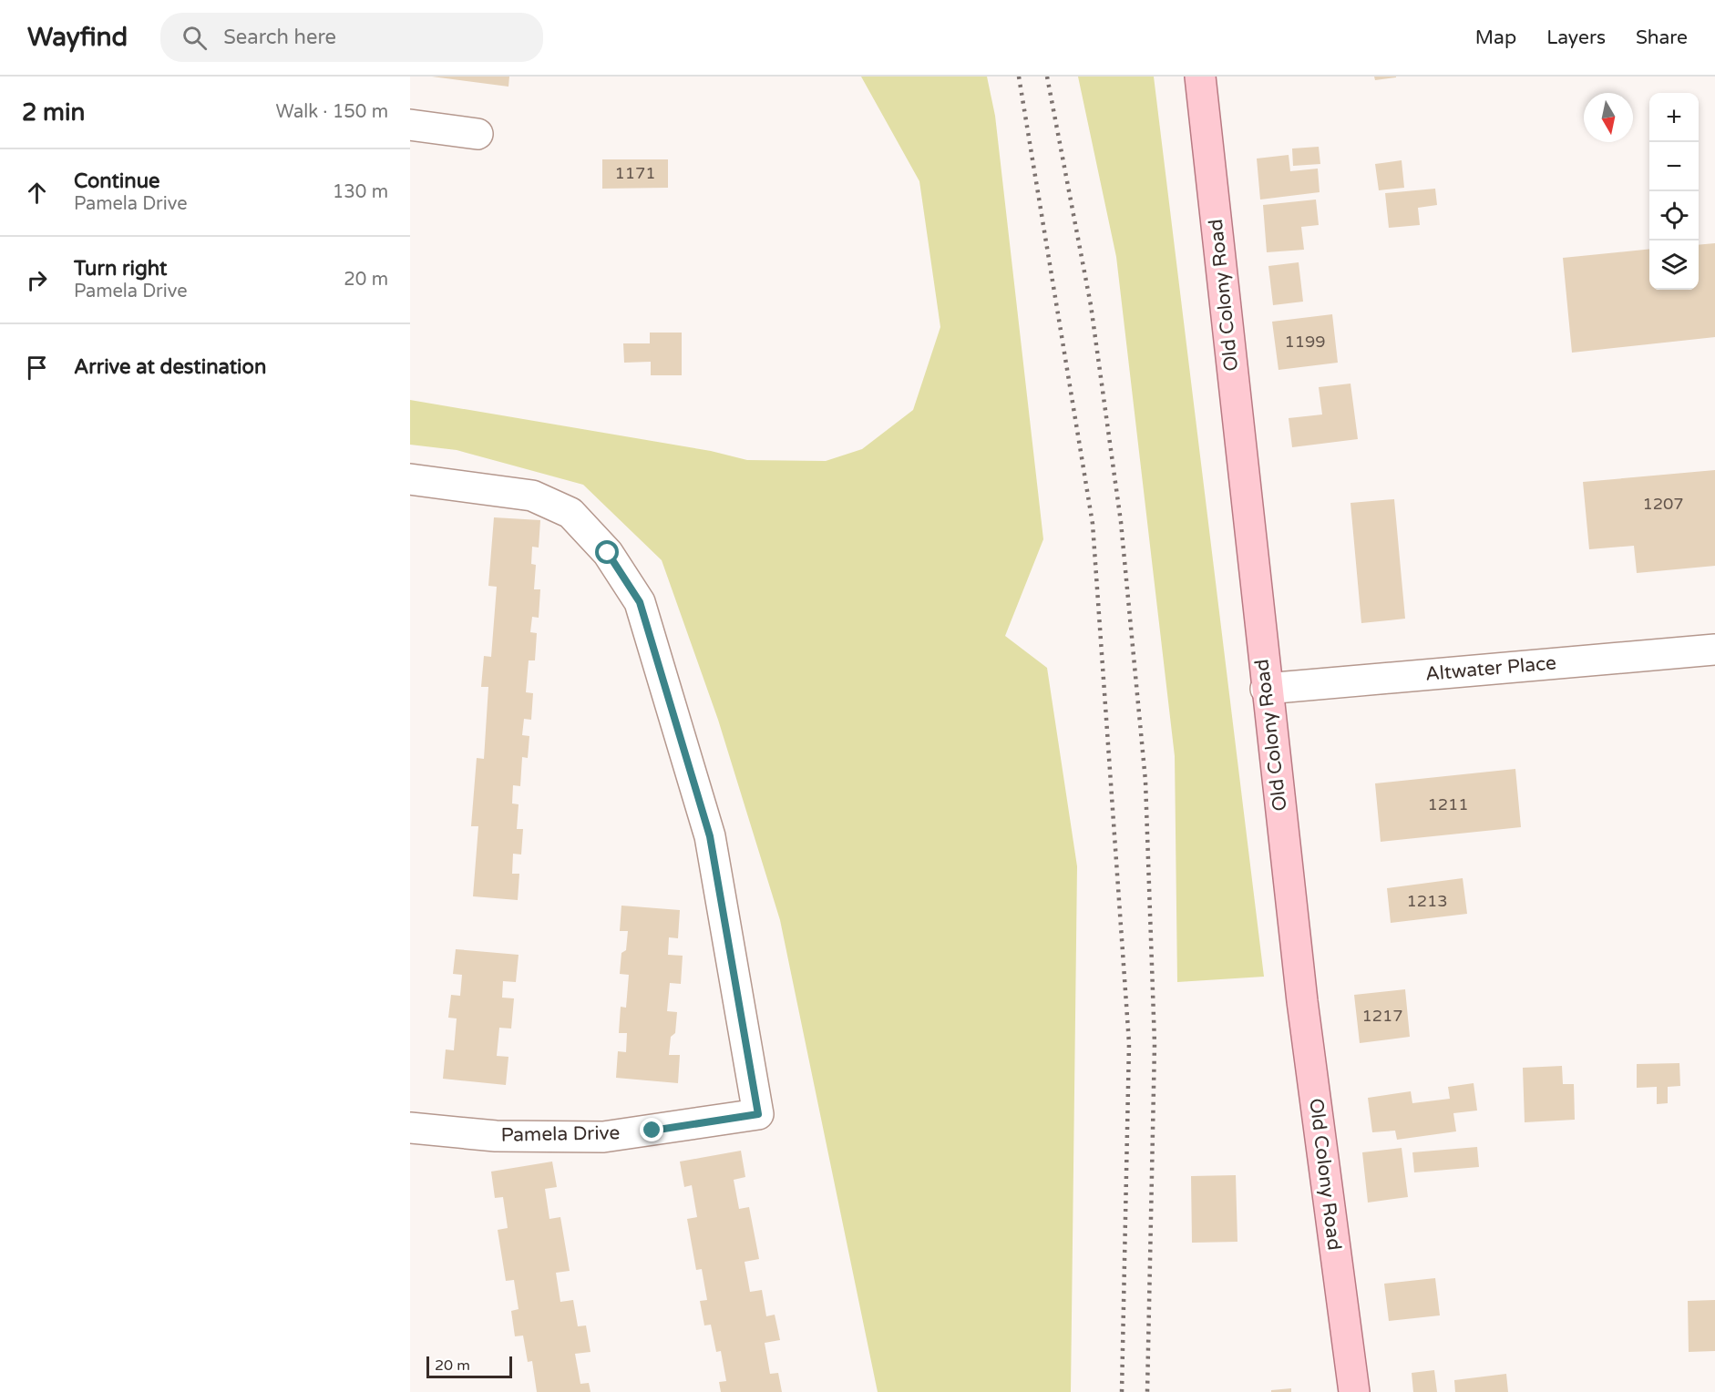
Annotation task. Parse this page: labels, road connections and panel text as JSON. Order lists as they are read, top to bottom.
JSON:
{
  "streets": {
    "main road": ["Old Colony Road"],
    "street": ["Altwater Place", "Pamela Drive"]
  },
  "crossings": [
    ["Old Colony Road", "Altwater Place"]
  ],
  "house_numbers": [
    "1171",
    "1199",
    "1207",
    "1211",
    "1213",
    "1217"
  ],
  "scale_bar": "20 m",
  "north": "bottom",
  "page": {
    "header": "Wayfind",
    "search": "Search here",
    "nav": ["Map", "Layers", "Share"],
    "heading": ["2 min", "Walk · 150 m"],
    "map_buttons": ["+", "−"],
    "list": [
      ["Continue", "Pamela Drive", "130 m"],
      ["Turn right", "Pamela Drive", "20 m"],
      "Arrive at destination"
    ],
    "scale": "20 m"
  }
}
